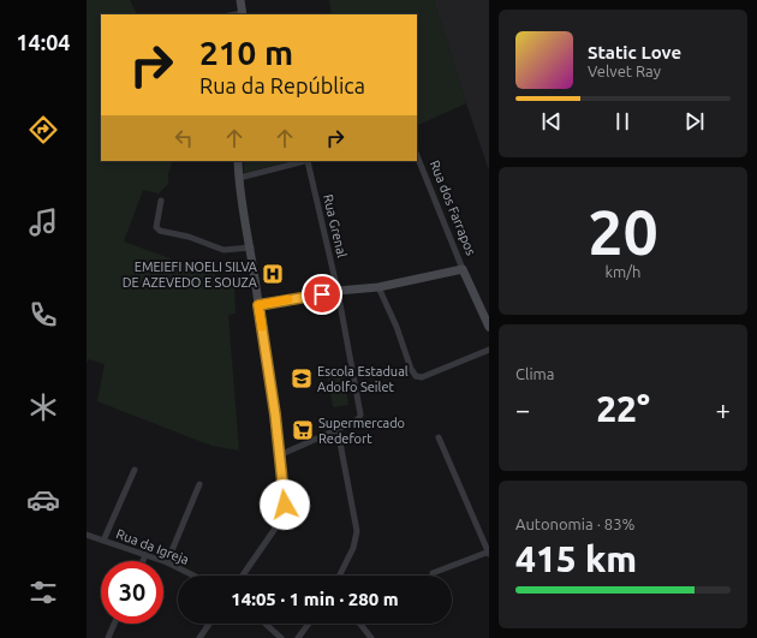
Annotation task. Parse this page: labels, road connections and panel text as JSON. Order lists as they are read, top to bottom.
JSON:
{
  "streets": {
    "street": ["Rua dos Farrapos", "Rua Grenal", "Rua da Igreja"]
  },
  "places": {
    "hospital": ["EMEIEFI NOELI SILVA DE AZEVEDO E SOUZA"],
    "school or university": ["Escola Estadual Adolfo Seilet"],
    "supermarket": ["Supermercado Redefort"]
  },
  "page": {
    "tabs": "14:04",
    "turn": ["210 m", "Rua da República"],
    "song": ["Static Love", "Velvet Ray"],
    "tile": [
      ["20", "km/h"],
      "Clima",
      ["Autonomia · 83%", "415 km"]
    ],
    "heat": ["−", "22°", "+"],
    "limit": "30",
    "trip": "14:05 · 1 min · 280 m"
  }
}
